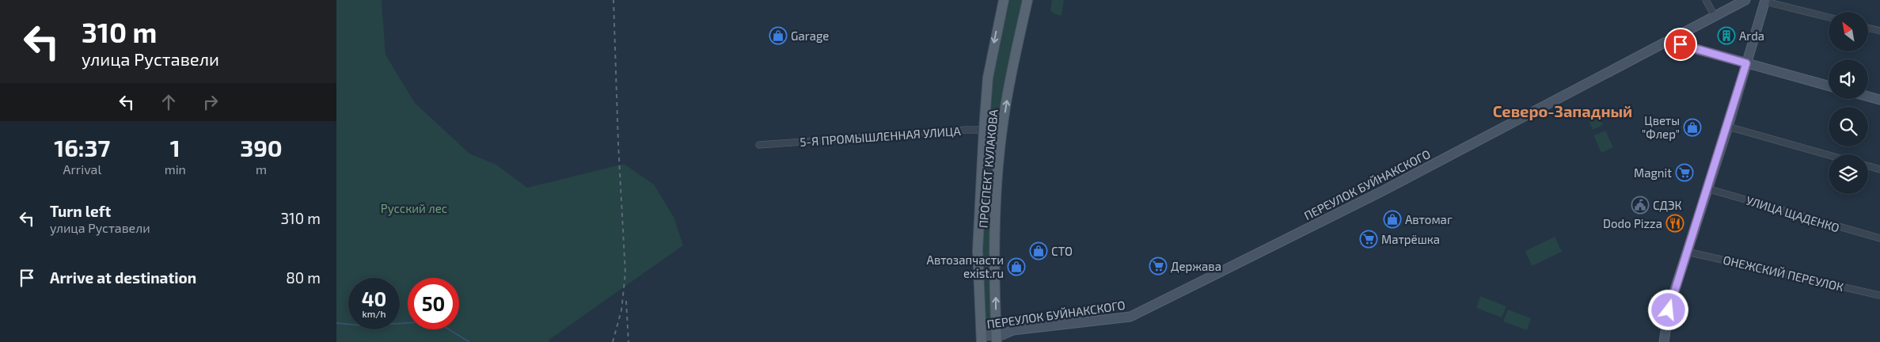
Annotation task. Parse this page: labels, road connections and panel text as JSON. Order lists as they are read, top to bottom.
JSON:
{
  "streets": {
    "main road": ["ПРОСПЕКТ КУЛАКОВА"],
    "street": [
      "5-Я ПРОМЫШЛЕННАЯ УЛИЦА",
      "ПЕРЕУЛОК БУЙНАКСКОГО",
      "УЛИЦА ЩАДЕНКО",
      "ОНЕЖСКИЙ ПЕРЕУЛОК"
    ]
  },
  "crossings": [
    ["5-Я ПРОМЫШЛЕННАЯ УЛИЦА", "ПРОСПЕКТ КУЛАКОВА"],
    ["ПРОСПЕКТ КУЛАКОВА", "ПЕРЕУЛОК БУЙНАКСКОГО"]
  ],
  "districts": ["Северо-Западный"],
  "parks": ["Русский лес"],
  "places": {
    "shop": [
      "Garage",
      "Цветы \"Флер\"",
      "Автомаг",
      "СТО",
      "Автозапчасти exist.ru"
    ],
    "building": ["Arda"],
    "supermarket": ["Magnit", "Матрёшка", "Держава"],
    "public building": ["СДЭК"],
    "restaurant": ["Dodo Pizza"]
  },
  "north": "top left",
  "page": {
    "turn": ["310 m", "улица Руставели"],
    "eta": [
      "16:37",
      "Arrival",
      "1",
      "min",
      "390",
      "m"
    ],
    "list": [
      {
        "name": "Turn left",
        "note": "улица Руставели",
        "value": "310 m"
      },
      {
        "name": "Arrive at destination",
        "value": "80 m"
      }
    ],
    "speed": "40 km/h",
    "limit": "50"
  }
}
